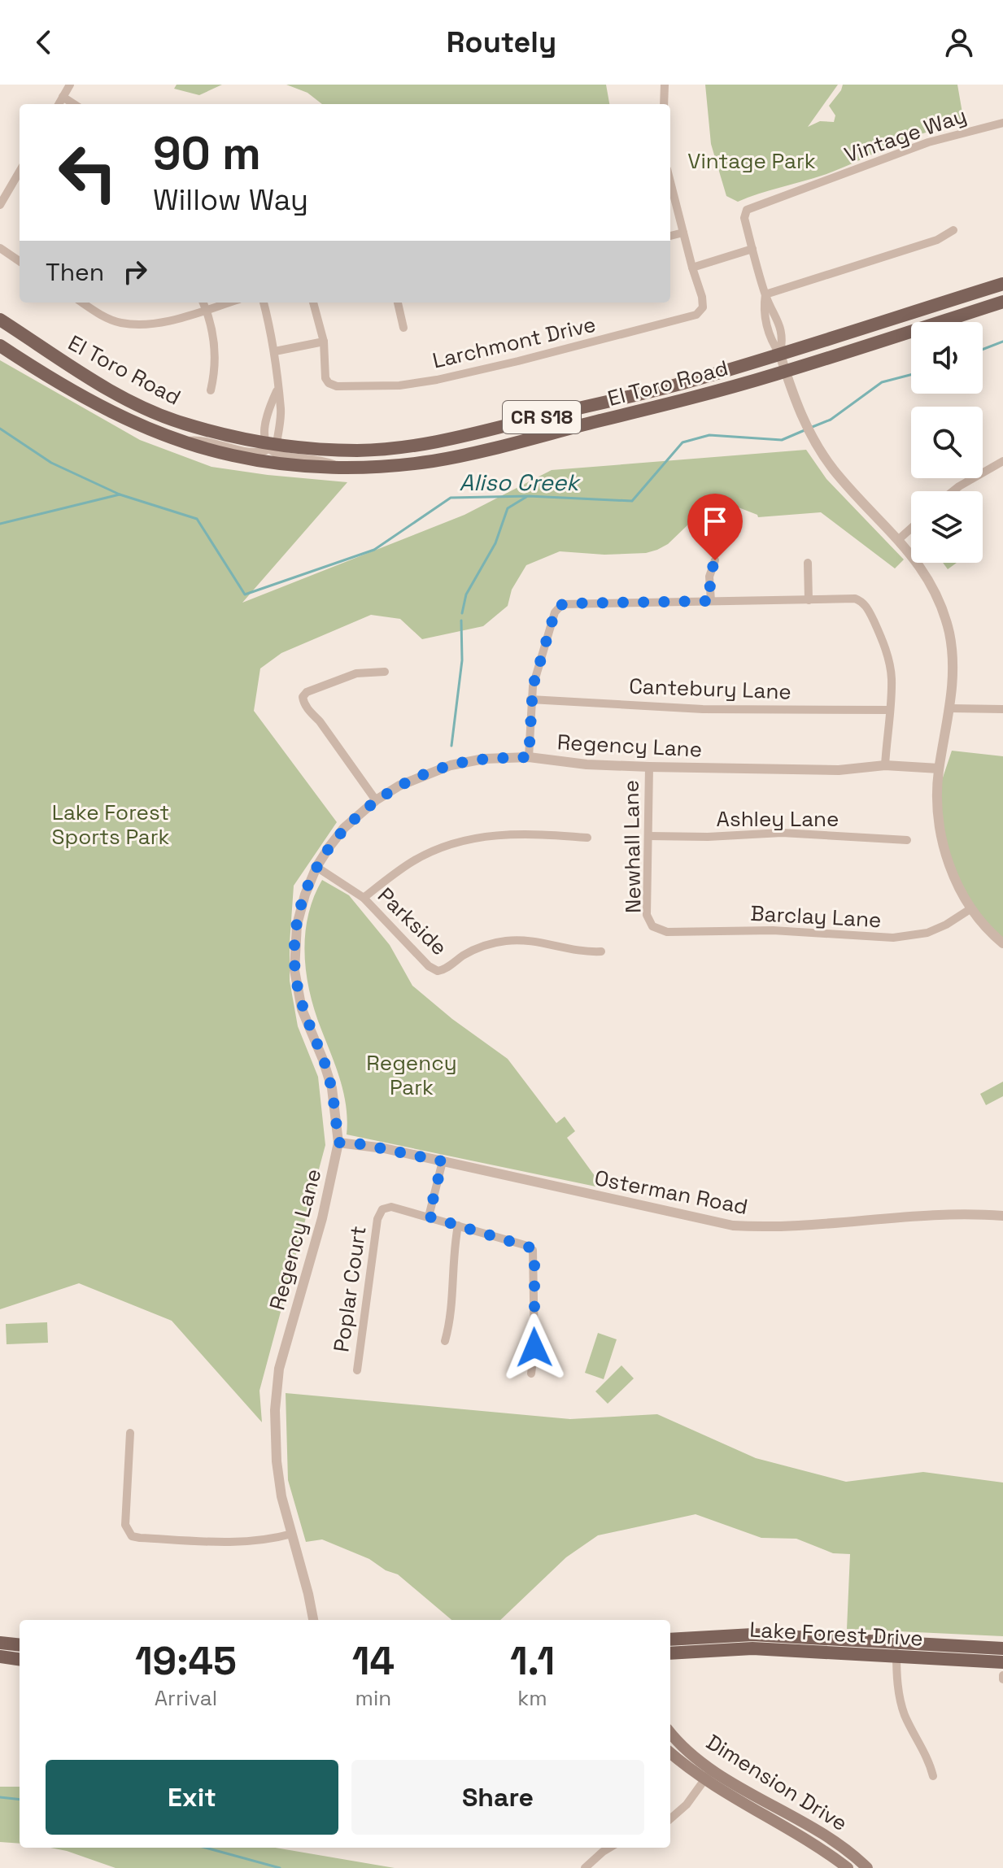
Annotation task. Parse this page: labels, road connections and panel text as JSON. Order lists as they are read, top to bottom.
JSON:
{
  "streets": {
    "main road": [
      "El Toro Road",
      "CR S18",
      "Lake Forest Drive",
      "Dimension Drive"
    ],
    "street": [
      "Vintage Way",
      "Larchmont Drive",
      "Cantebury Lane",
      "Regency Lane",
      "Ashley Lane",
      "Newhall Lane",
      "Barclay Lane",
      "Parkside",
      "Osterman Road",
      "Poplar Court"
    ]
  },
  "crossings": [
    ["Regency Lane", "Newhall Lane"],
    ["Regency Lane", "Parkside"],
    ["Regency Lane", "Osterman Road"],
    ["Ashley Lane", "Newhall Lane"],
    ["Newhall Lane", "Barclay Lane"]
  ],
  "water": ["Aliso Creek"],
  "parks": ["Vintage Park", "Lake Forest Sports Park", "Regency Park"],
  "page": {
    "header": "Routely",
    "turn": ["90 m", "Willow Way"],
    "then": "Then",
    "eta": [
      "19:45",
      "Arrival",
      "14",
      "min",
      "1.1",
      "km"
    ],
    "buttons": ["Exit", "Share"]
  }
}
